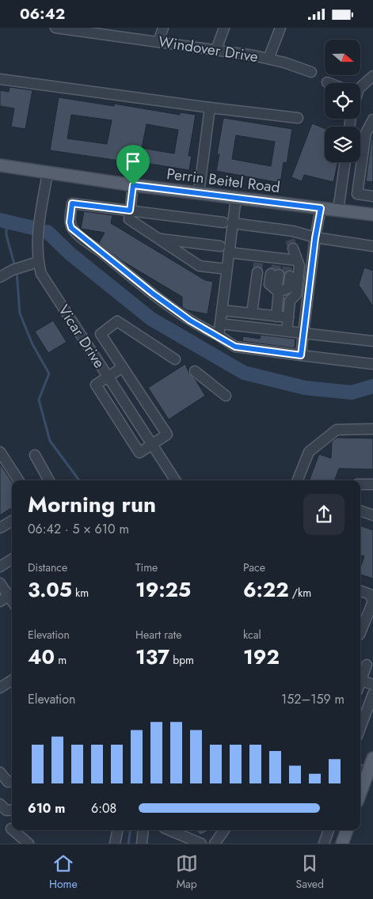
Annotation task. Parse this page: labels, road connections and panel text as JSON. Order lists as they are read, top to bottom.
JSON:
{
  "streets": {
    "main road": ["Perrin Beitel Road"],
    "street": ["Windover Drive", "Vicar Drive"]
  },
  "crossings": [
    ["Perrin Beitel Road", "Vicar Drive"]
  ],
  "north": "right",
  "page": {
    "status": "06:42",
    "heading": ["Morning run", "06:42 · 5 × 610 m"],
    "stats": [
      ["Distance", "3.05 km"],
      ["Time", "19:25"],
      ["Pace", "6:22 /km"],
      ["Elevation", "40 m"],
      ["Heart rate", "137 bpm"],
      ["kcal", "192"]
    ],
    "chart": ["Elevation", "152–159 m"],
    "list": [
      {
        "name": "610 m",
        "note": "6:08"
      }
    ],
    "tabs": ["Home", "Map", "Saved"]
  }
}
